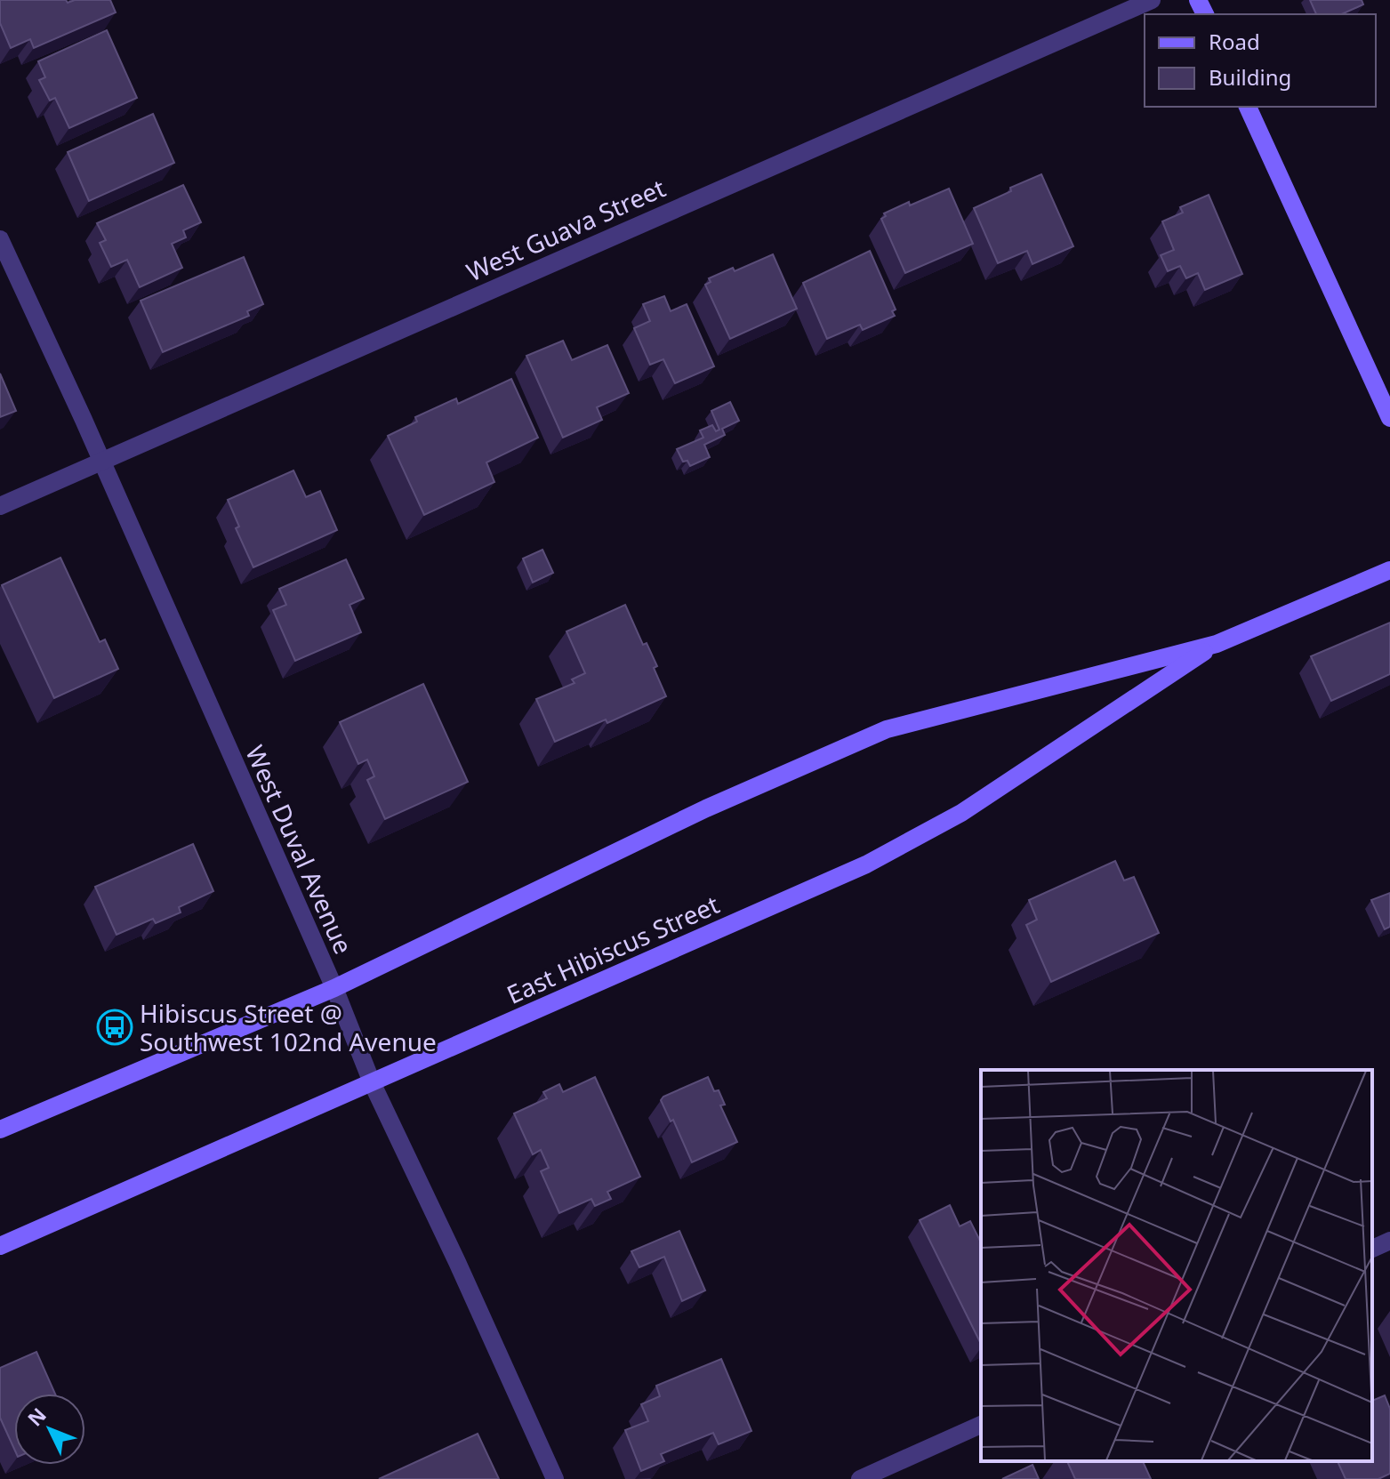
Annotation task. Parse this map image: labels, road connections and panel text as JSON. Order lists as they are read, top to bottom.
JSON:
{
  "streets": {
    "street": ["West Guava Street", "West Duval Avenue", "East Hibiscus Street"]
  },
  "crossings": [
    ["West Guava Street", "West Duval Avenue"],
    ["West Duval Avenue", "East Hibiscus Street"]
  ],
  "places": {
    "bus stop": ["Hibiscus Street @ Southwest 102nd Avenue"]
  },
  "legend": ["Road", "Building"],
  "north": "top left"
}
